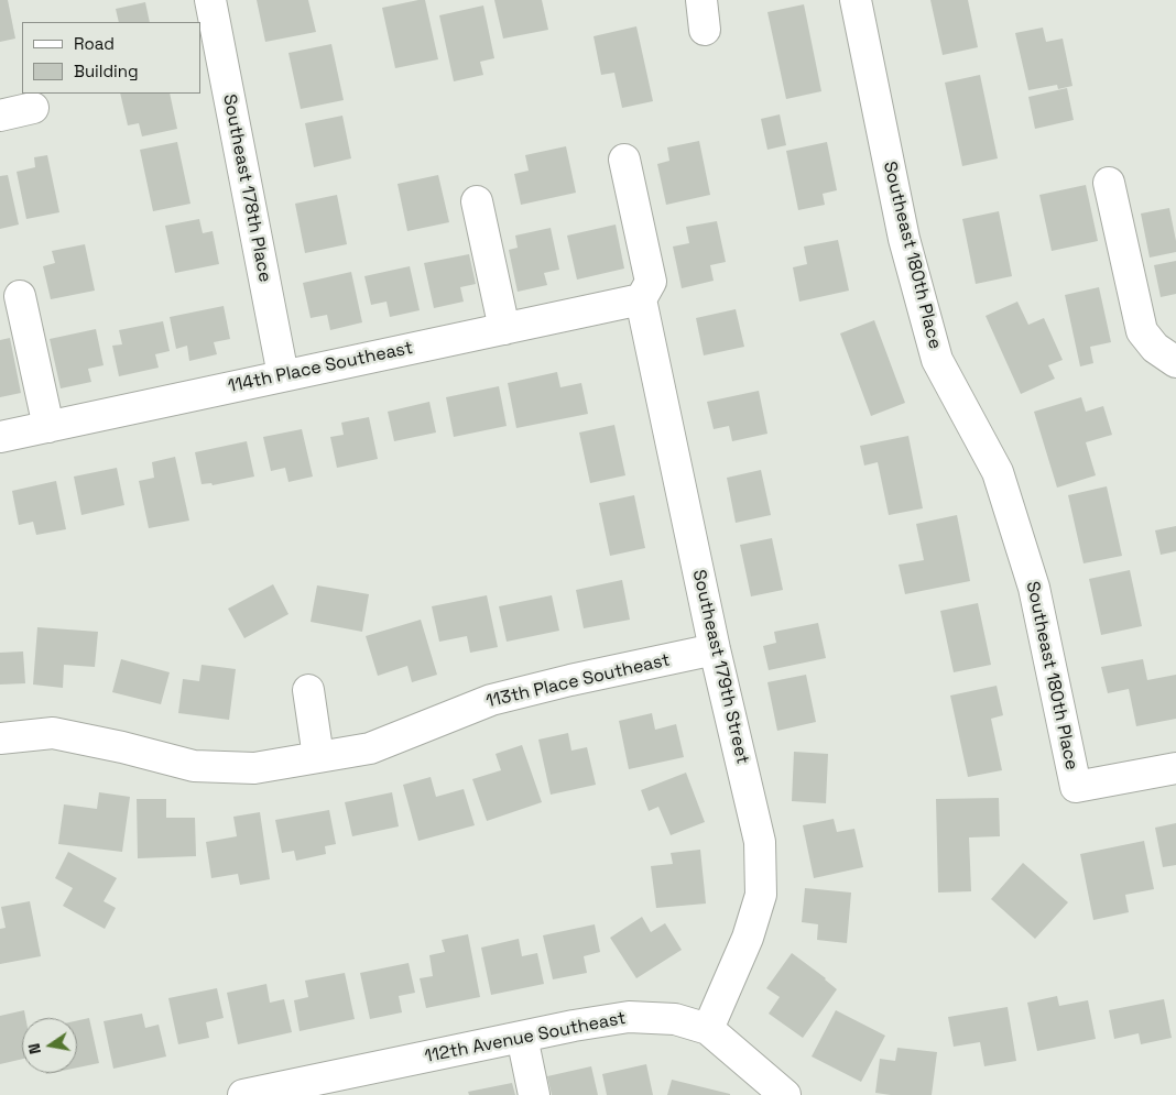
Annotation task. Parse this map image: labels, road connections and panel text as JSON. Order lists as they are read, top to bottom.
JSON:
{
  "streets": {
    "street": [
      "Southeast 178th Place",
      "Southeast 180th Place",
      "114th Place Southeast",
      "Southeast 179th Street",
      "113th Place Southeast",
      "112th Avenue Southeast"
    ]
  },
  "crossings": [
    ["Southeast 178th Place", "114th Place Southeast"],
    ["114th Place Southeast", "Southeast 179th Street"],
    ["Southeast 179th Street", "113th Place Southeast"],
    ["Southeast 179th Street", "112th Avenue Southeast"]
  ],
  "legend": ["Road", "Building"],
  "north": "left"
}
